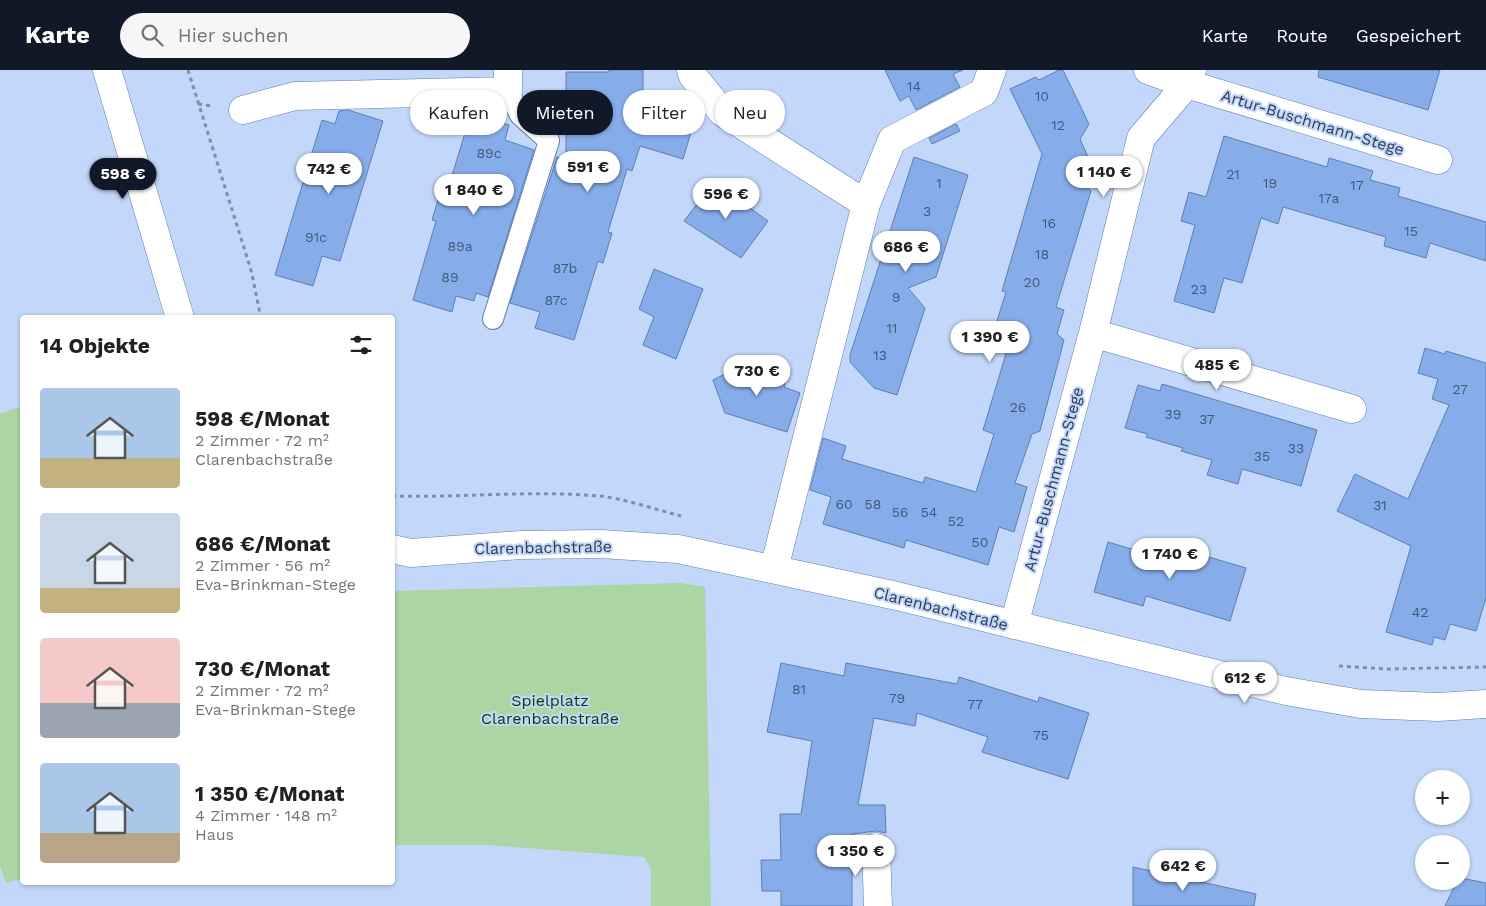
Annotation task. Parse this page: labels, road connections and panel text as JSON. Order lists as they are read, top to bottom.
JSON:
{
  "streets": {
    "street": ["Artur-Buschmann-Stege", "Clarenbachstraße"]
  },
  "crossings": [
    ["Artur-Buschmann-Stege", "Clarenbachstraße"]
  ],
  "parks": ["Spielplatz Clarenbachstraße"],
  "house_numbers": [
    "14",
    "10",
    "12",
    "89c",
    "21",
    "1",
    "19",
    "17",
    "17a",
    "3",
    "16",
    "15",
    "91c",
    "89a",
    "18",
    "87b",
    "89",
    "20",
    "23",
    "9",
    "87c",
    "11",
    "13",
    "27",
    "26",
    "39",
    "37",
    "33",
    "35",
    "60",
    "58",
    "31",
    "56",
    "54",
    "52",
    "50",
    "42",
    "81",
    "79",
    "77",
    "75"
  ],
  "page": {
    "header": "Karte",
    "search": "Hier suchen",
    "nav": ["Karte", "Route", "Gespeichert"],
    "chip": [
      "Kaufen",
      "Mieten",
      "Filter",
      "Neu"
    ],
    "price": [
      "591 €",
      "742 €",
      "1 140 €",
      "598 €",
      "1 840 €",
      "596 €",
      "686 €",
      "1 390 €",
      "485 €",
      "730 €",
      "1 740 €",
      "612 €",
      "1 350 €",
      "642 €"
    ],
    "heading": "14 Objekte",
    "list": [
      {
        "name": "598 €/Monat",
        "note": "2 Zimmer · 72 m² · Clarenbachstraße"
      },
      {
        "name": "686 €/Monat",
        "note": "2 Zimmer · 56 m² · Eva-Brinkman-Stege"
      },
      {
        "name": "730 €/Monat",
        "note": "2 Zimmer · 72 m² · Eva-Brinkman-Stege"
      },
      {
        "name": "1 350 €/Monat",
        "note": "4 Zimmer · 148 m² · Haus"
      }
    ],
    "map_buttons": ["+", "−"]
  }
}
